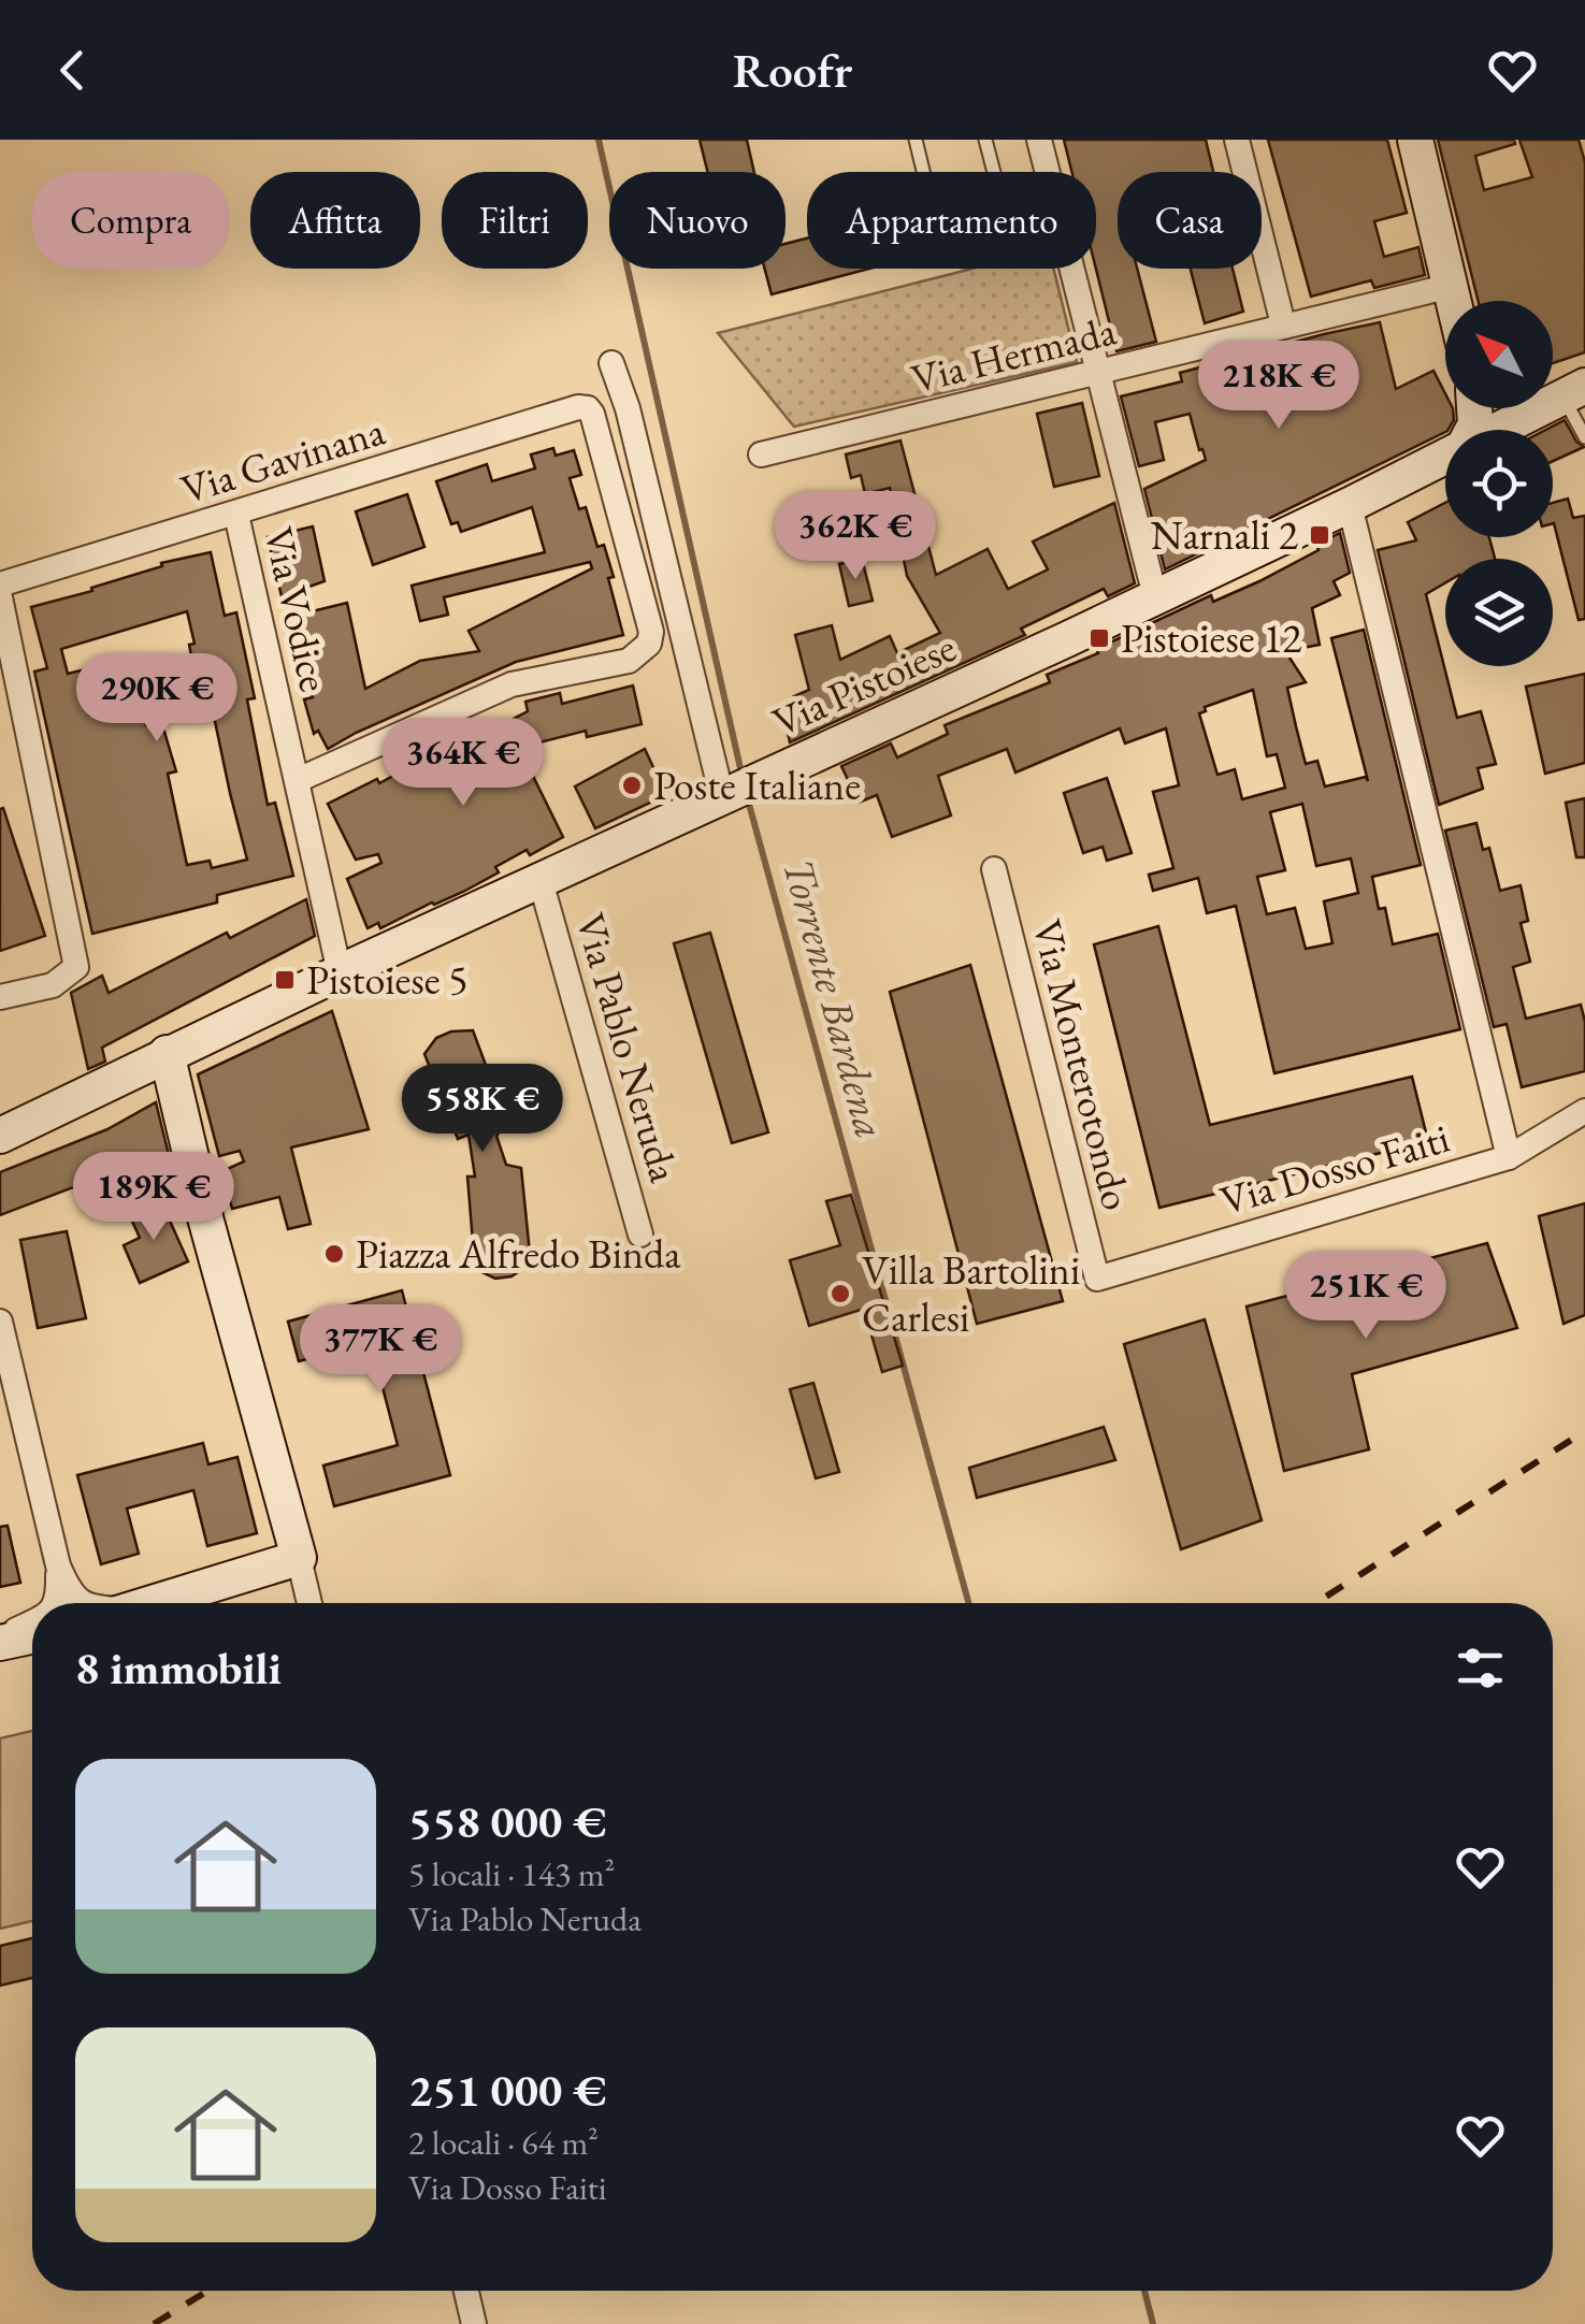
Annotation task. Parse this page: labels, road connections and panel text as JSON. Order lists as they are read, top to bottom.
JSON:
{
  "streets": {
    "main road": ["Via Pistoiese"],
    "street": [
      "Via Hermada",
      "Via Gavinana",
      "Via Vodice",
      "Via Pablo Neruda",
      "Via Monterotondo",
      "Via Dosso Faiti"
    ]
  },
  "crossings": [
    ["Via Gavinana", "Via Vodice"],
    ["Via Vodice", "Via Pistoiese"],
    ["Via Pistoiese", "Via Pablo Neruda"],
    ["Via Monterotondo", "Via Dosso Faiti"]
  ],
  "water": ["Torrente Bardena"],
  "places": {
    "transit": ["Narnali 2", "Pistoiese 12", "Pistoiese 5"],
    "other": ["Poste Italiane", "Piazza Alfredo Binda", "Villa Bartolini Carlesi"]
  },
  "north": "top left",
  "page": {
    "header": "Roofr",
    "chip": [
      "Compra",
      "Affitta",
      "Filtri",
      "Nuovo",
      "Appartamento",
      "Casa"
    ],
    "price": [
      "218K €",
      "362K €",
      "290K €",
      "364K €",
      "558K €",
      "189K €",
      "251K €",
      "377K €"
    ],
    "heading": "8 immobili",
    "list": [
      {
        "name": "558 000 €",
        "note": "5 locali · 143 m² · Via Pablo Neruda"
      },
      {
        "name": "251 000 €",
        "note": "2 locali · 64 m² · Via Dosso Faiti"
      }
    ]
  }
}
